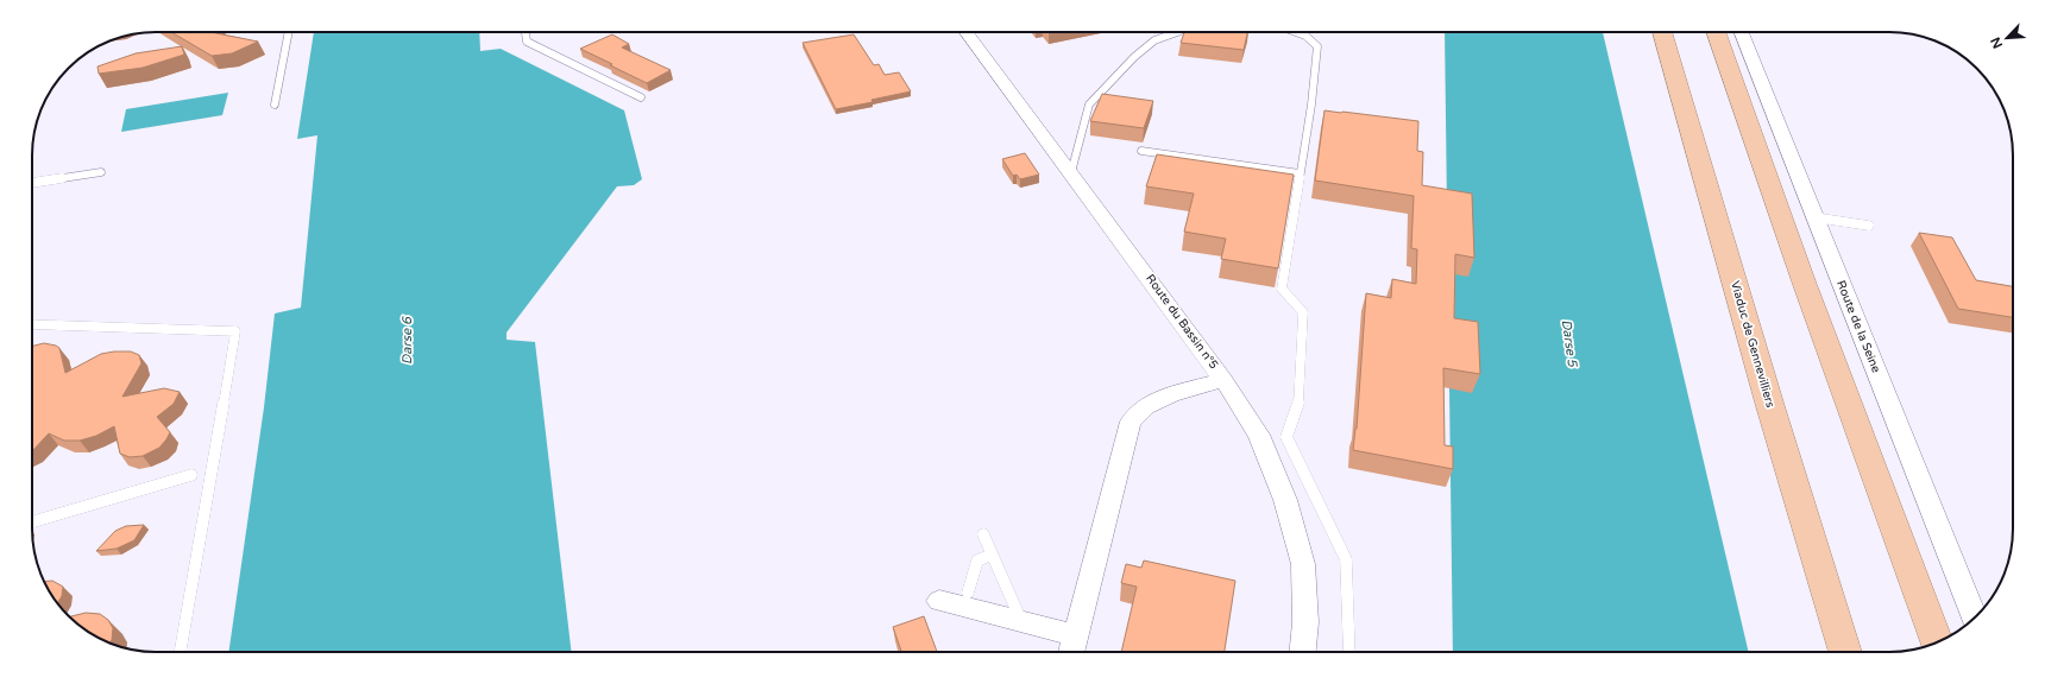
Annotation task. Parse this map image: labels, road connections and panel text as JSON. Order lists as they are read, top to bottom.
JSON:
{
  "streets": {
    "highway": ["Viaduc de Gennevilliers"],
    "street": ["Route du Bassin n°5", "Route de la Seine"]
  },
  "water": ["Darse 6", "Darse 5"],
  "north": "bottom left"
}
